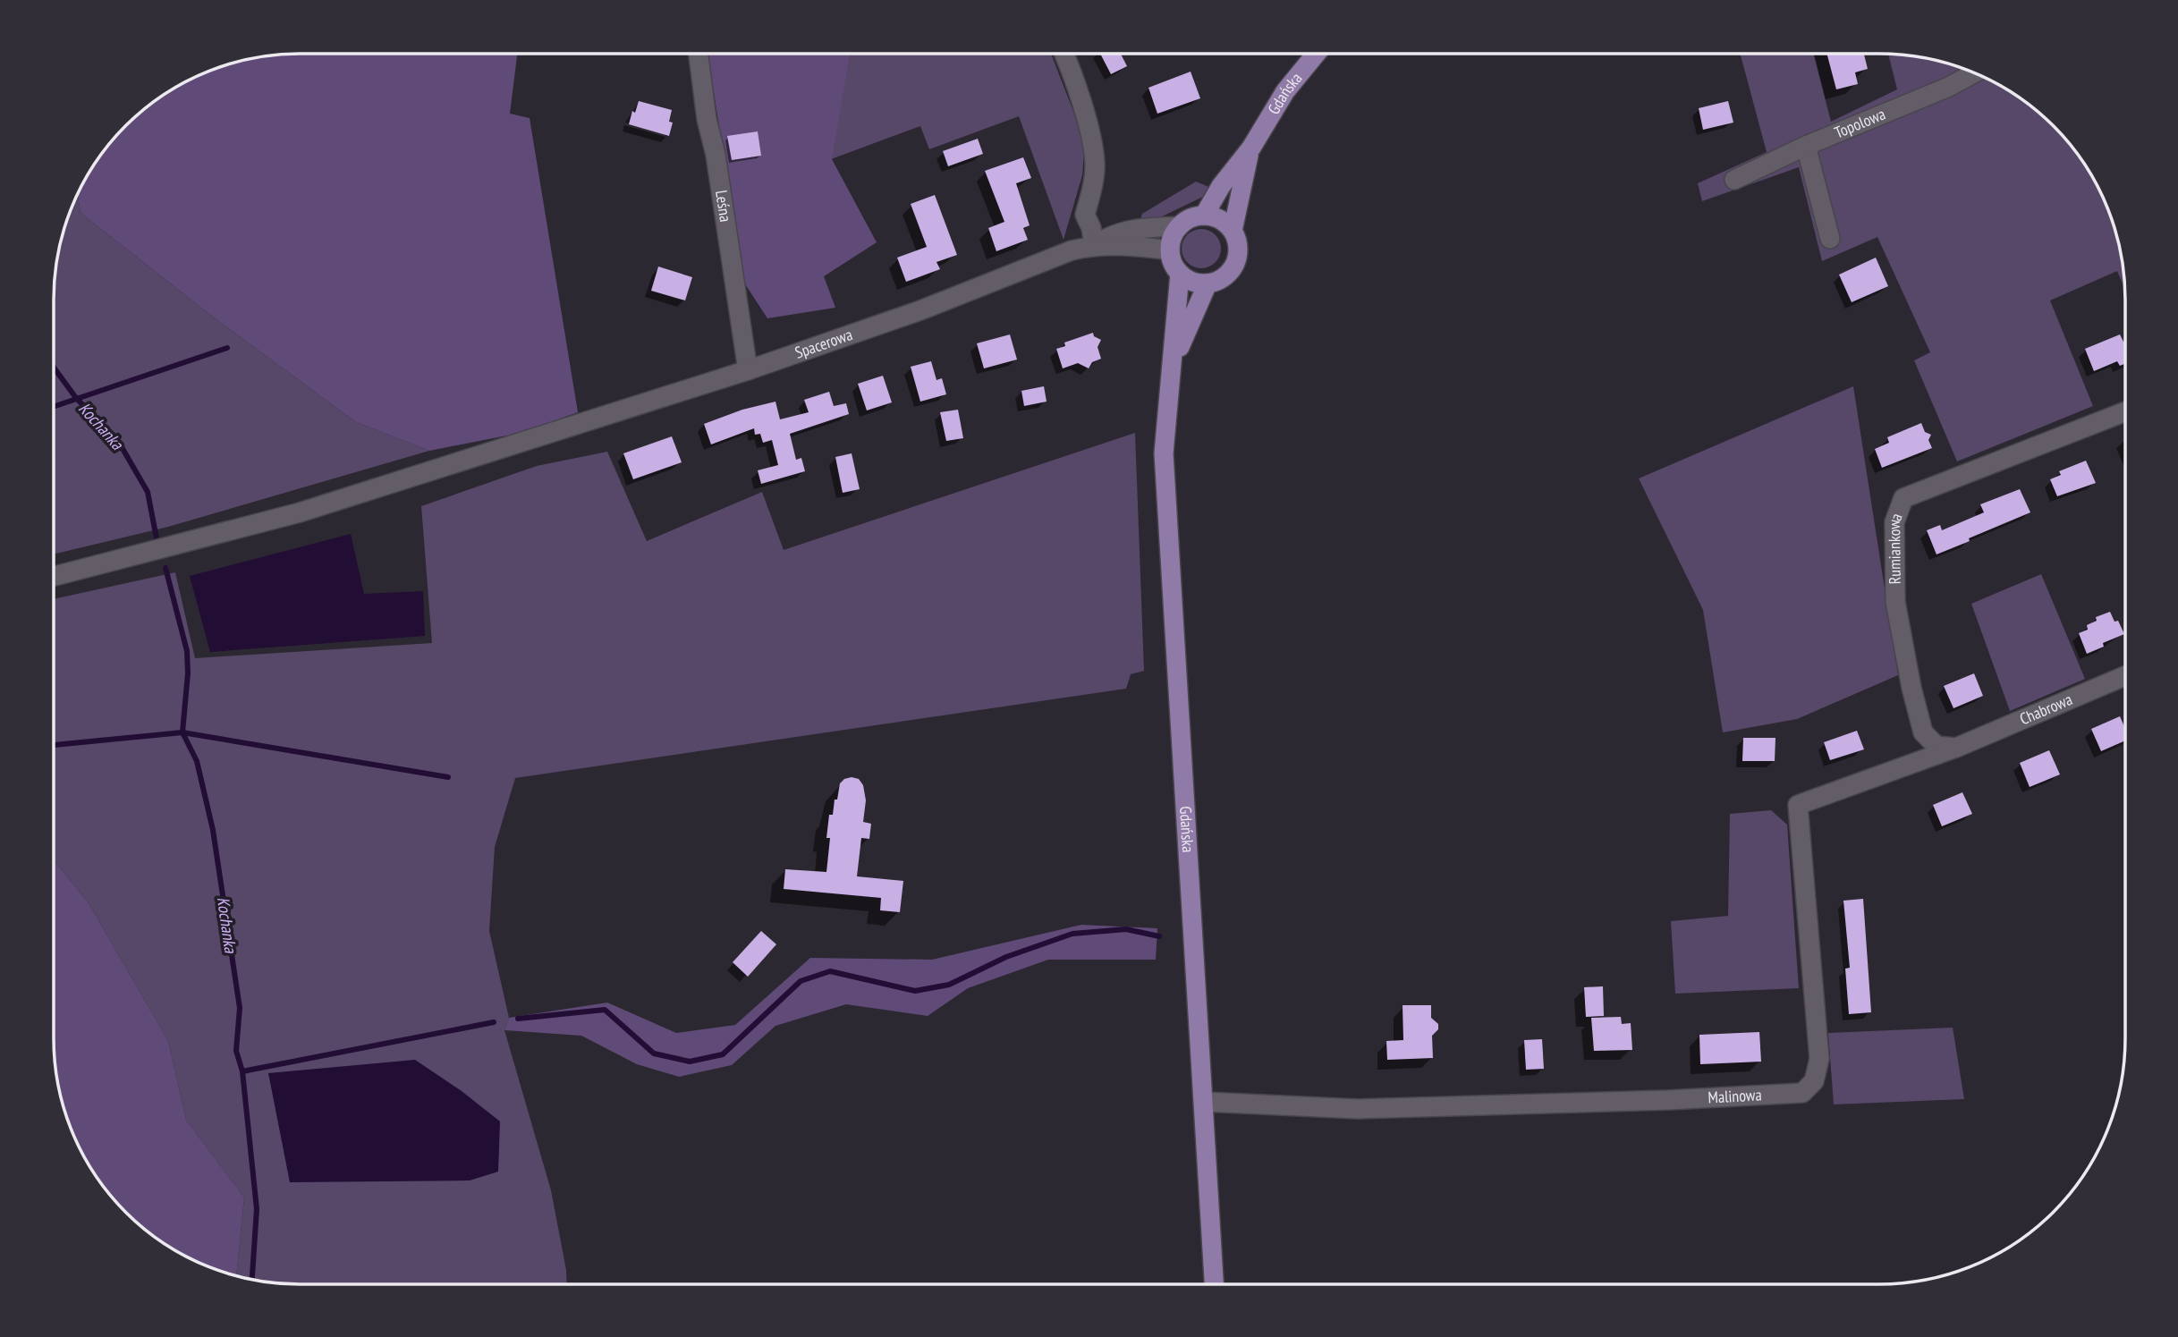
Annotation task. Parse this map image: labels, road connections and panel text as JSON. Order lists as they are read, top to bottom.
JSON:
{
  "streets": {
    "main road": ["Gdańska"],
    "street": [
      "Topolowa",
      "Leśna",
      "Spacerowa",
      "Rumiankowa",
      "Chabrowa",
      "Malinowa"
    ]
  },
  "crossings": [
    ["Gdańska", "Spacerowa"],
    ["Gdańska", "Malinowa"],
    ["Leśna", "Spacerowa"],
    ["Rumiankowa", "Chabrowa"],
    ["Rumiankowa", "Malinowa"],
    ["Chabrowa", "Malinowa"]
  ],
  "water": ["Kochanka"]
}
